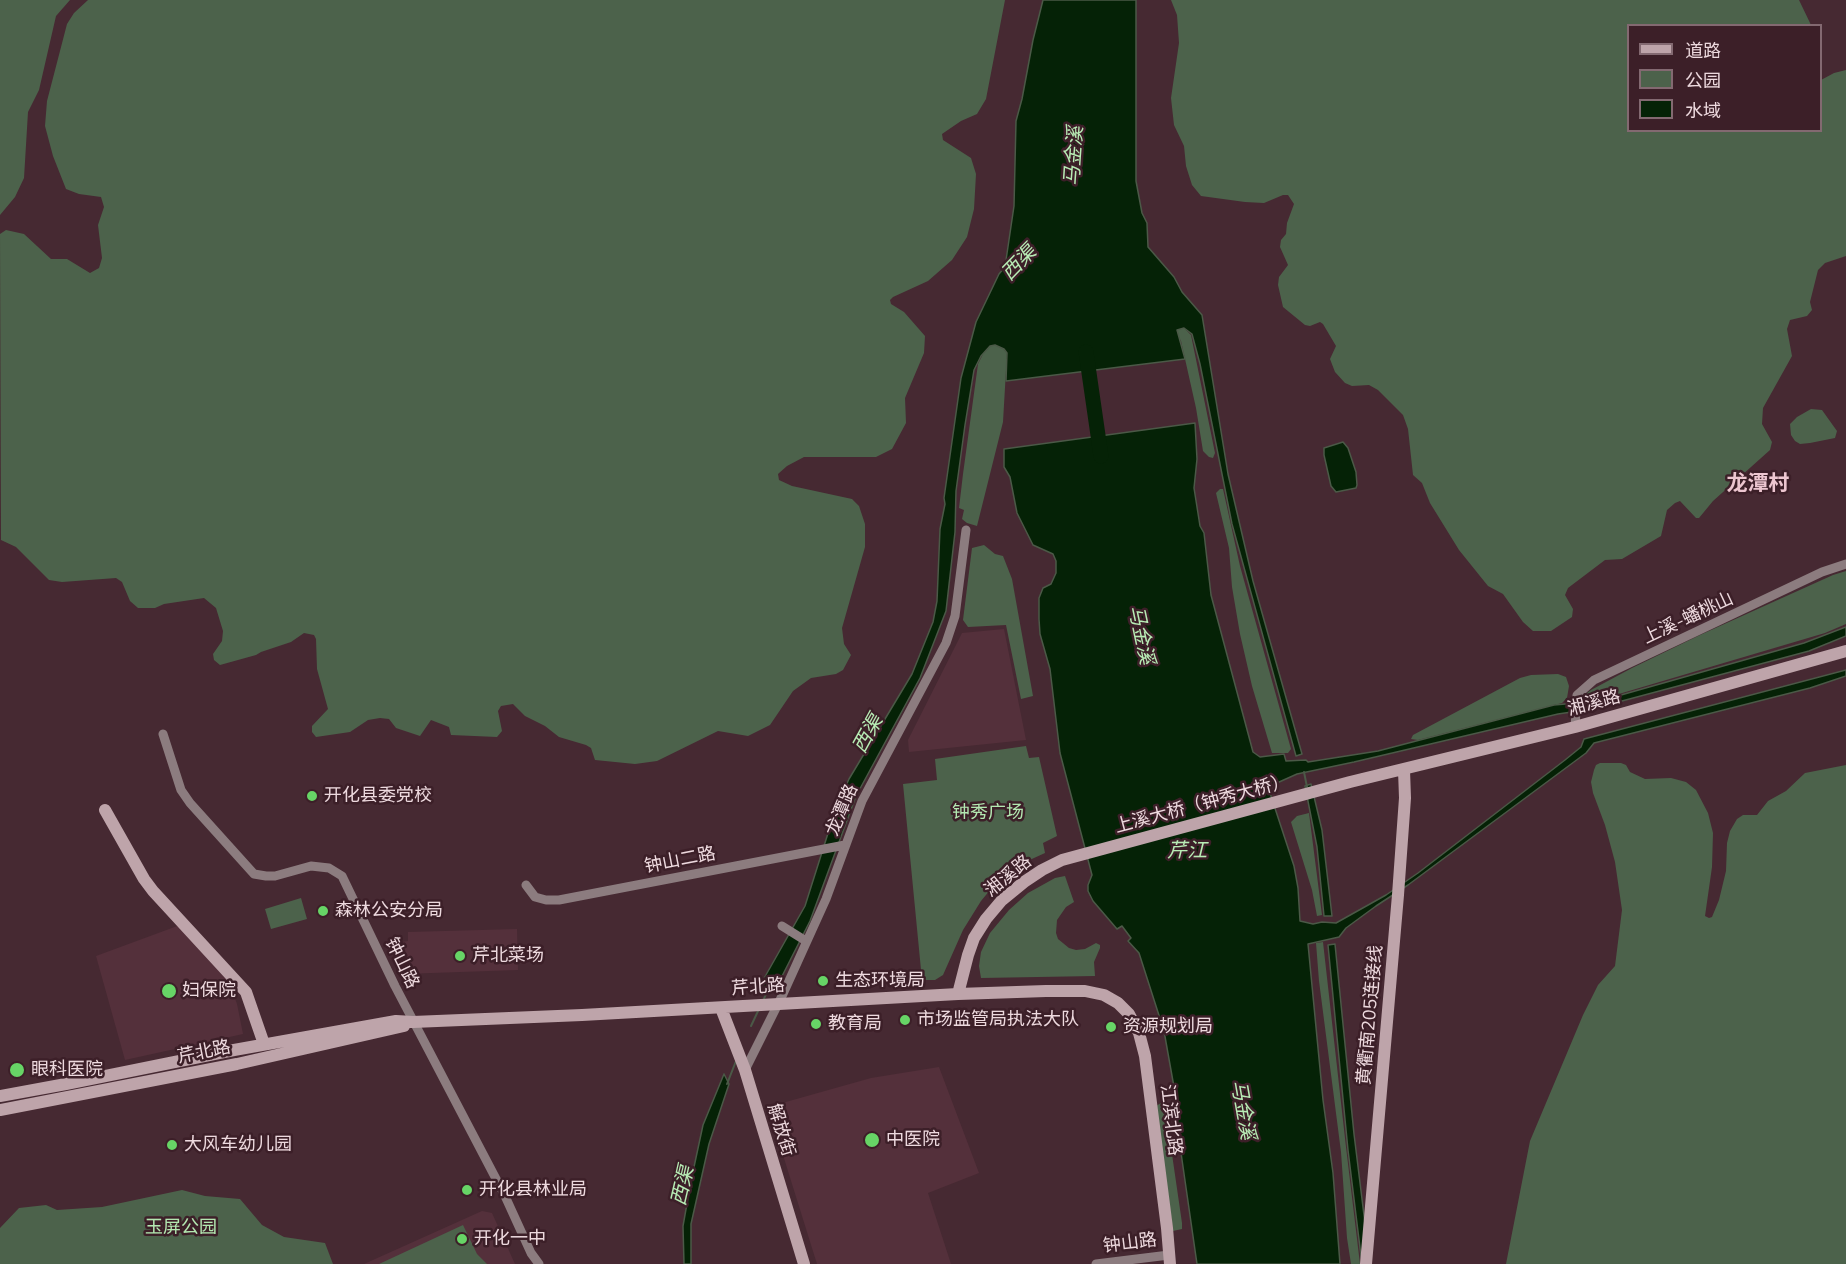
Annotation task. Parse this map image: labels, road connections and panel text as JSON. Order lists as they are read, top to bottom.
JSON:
{
  "streets": {
    "main road": [
      "湘溪路",
      "上溪大桥（钟秀大桥）",
      "芹北路",
      "黄衢南205连接线",
      "江滨北路",
      "解放街"
    ],
    "street": [
      "上溪-蟠桃山",
      "龙潭路",
      "钟山二路",
      "钟山路"
    ]
  },
  "crossings": [
    ["上溪-蟠桃山", "湘溪路"],
    ["湘溪路", "上溪大桥（钟秀大桥）"],
    ["湘溪路", "芹北路"],
    ["湘溪路", "黄衢南205连接线"],
    ["龙潭路", "钟山二路"],
    ["龙潭路", "芹北路"],
    ["龙潭路", "解放街"],
    ["钟山路", "芹北路"],
    ["钟山路", "江滨北路"],
    ["芹北路", "江滨北路"],
    ["芹北路", "解放街"]
  ],
  "districts": ["龙潭村"],
  "water": ["马金溪", "西渠", "芹江"],
  "parks": ["钟秀广场", "玉屏公园"],
  "places": [
    "开化县委党校",
    "森林公安分局",
    "芹北菜场",
    "生态环境局",
    "妇保院",
    "市场监管局执法大队",
    "教育局",
    "资源规划局",
    "眼科医院",
    "中医院",
    "大风车幼儿园",
    "开化县林业局",
    "开化一中"
  ],
  "legend": ["道路", "公园", "水域"]
}
